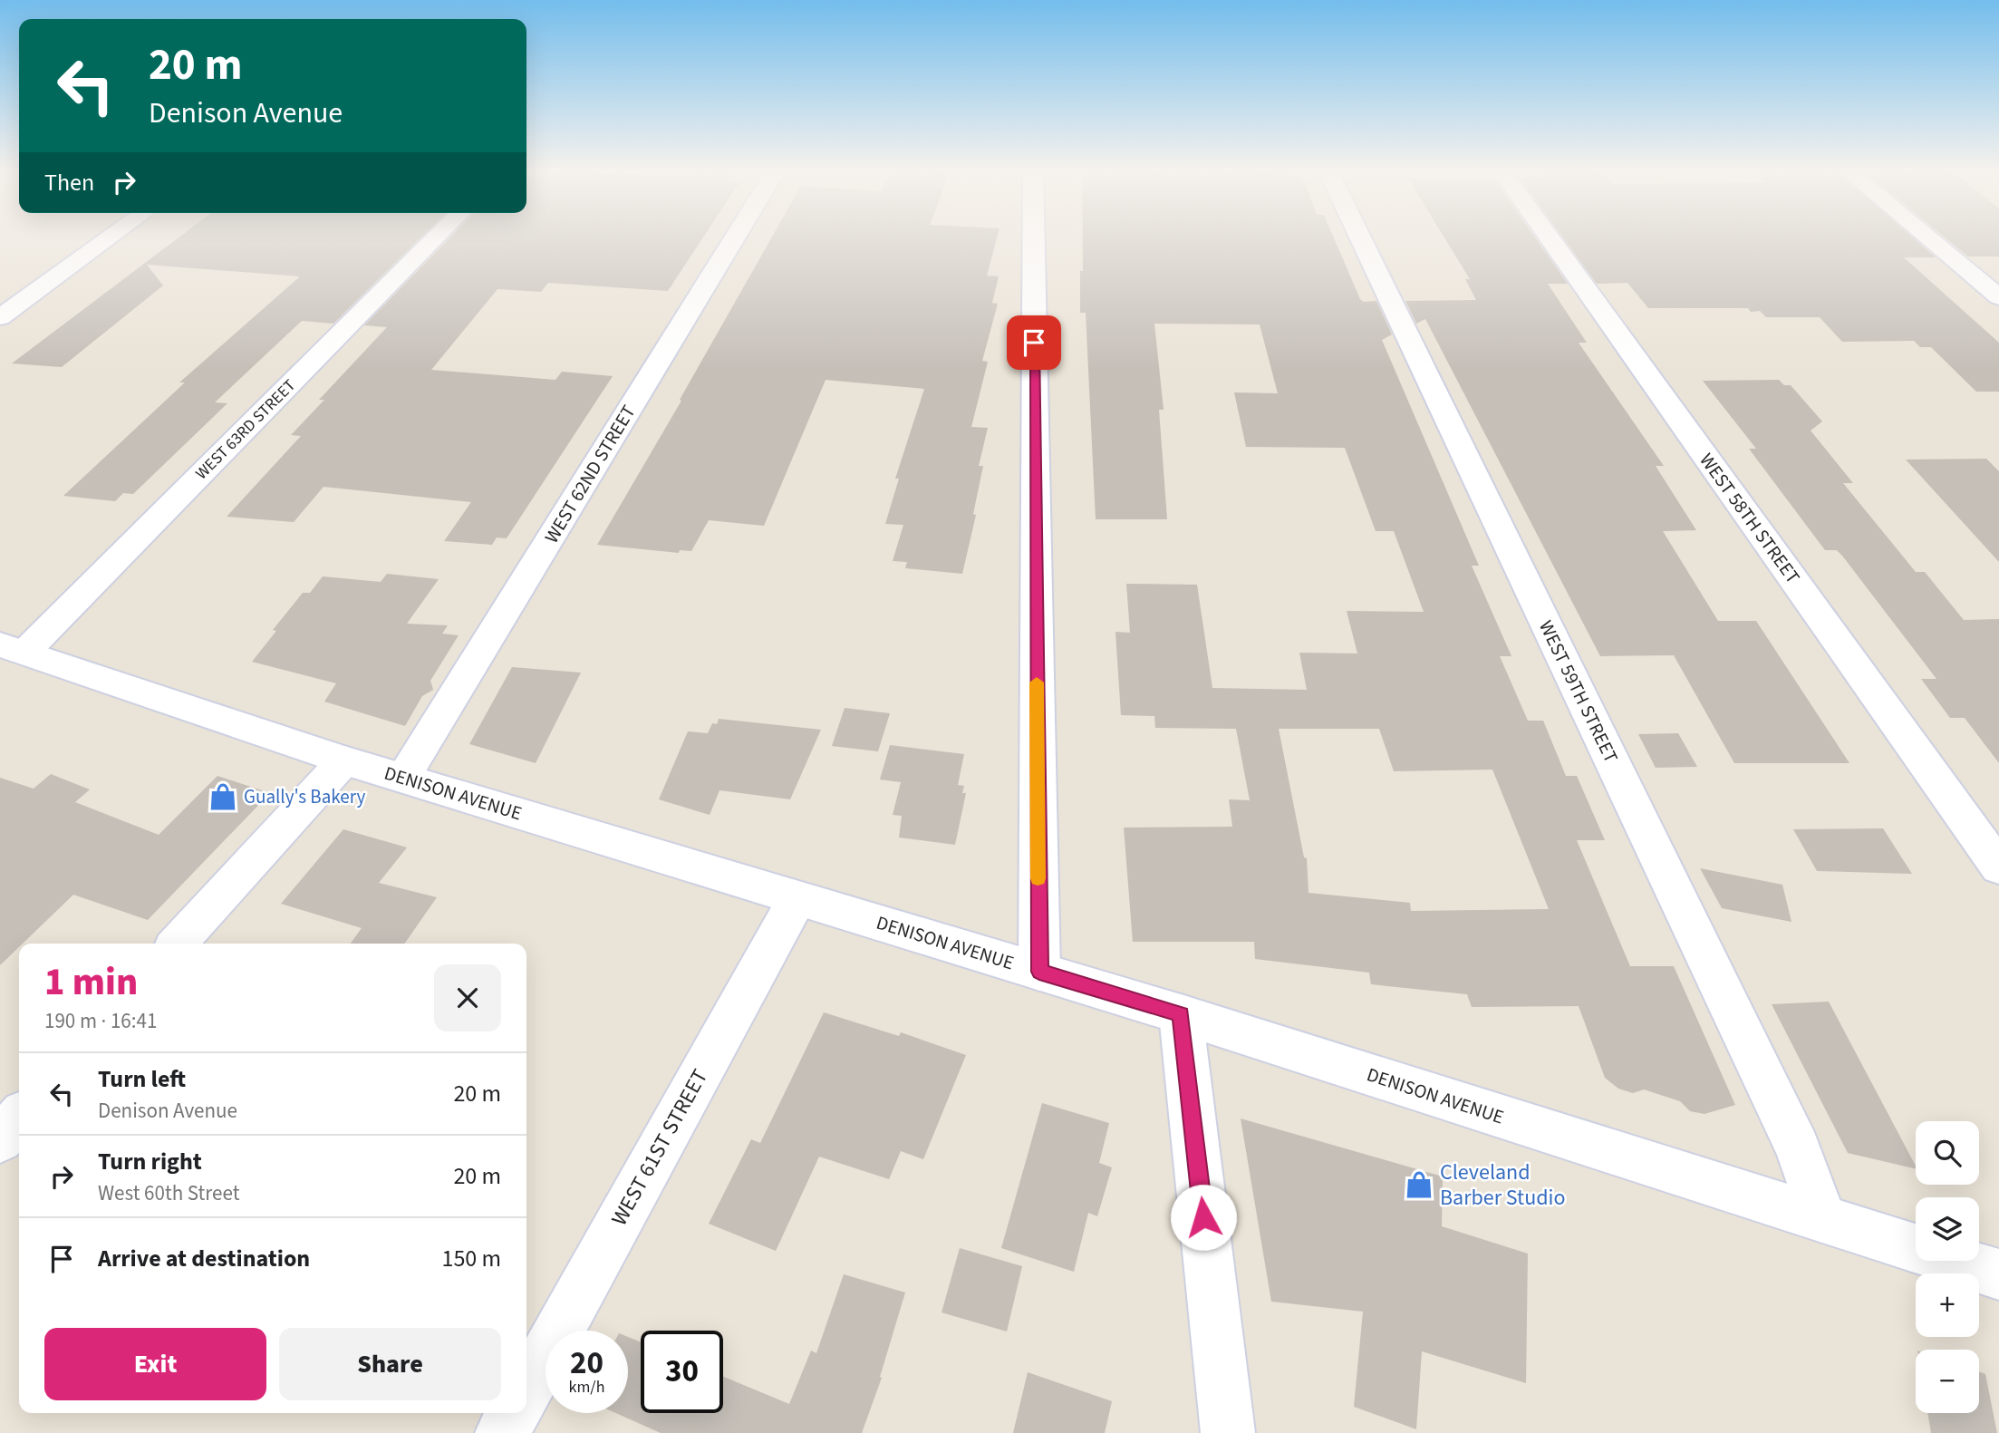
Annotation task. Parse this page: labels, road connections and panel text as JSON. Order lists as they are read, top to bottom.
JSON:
{
  "streets": {
    "street": [
      "WEST 63RD STREET",
      "WEST 62ND STREET",
      "WEST 58TH STREET",
      "WEST 59TH STREET",
      "DENISON AVENUE",
      "WEST 61ST STREET"
    ]
  },
  "crossings": [
    ["WEST 63RD STREET", "DENISON AVENUE"],
    ["WEST 62ND STREET", "DENISON AVENUE"],
    ["WEST 59TH STREET", "DENISON AVENUE"],
    ["DENISON AVENUE", "WEST 61ST STREET"]
  ],
  "places": {
    "shop": ["Gually's Bakery", "Cleveland Barber Studio"]
  },
  "page": {
    "turn": ["20 m", "Denison Avenue"],
    "then": "Then",
    "heading": ["1 min", "190 m · 16:41"],
    "list": [
      {
        "name": "Turn left",
        "note": "Denison Avenue",
        "value": "20 m"
      },
      {
        "name": "Turn right",
        "note": "West 60th Street",
        "value": "20 m"
      },
      {
        "name": "Arrive at destination",
        "value": "150 m"
      }
    ],
    "map_buttons": ["+", "−"],
    "buttons": ["Exit", "Share"],
    "speed": "20 km/h",
    "limit": "30"
  }
}
